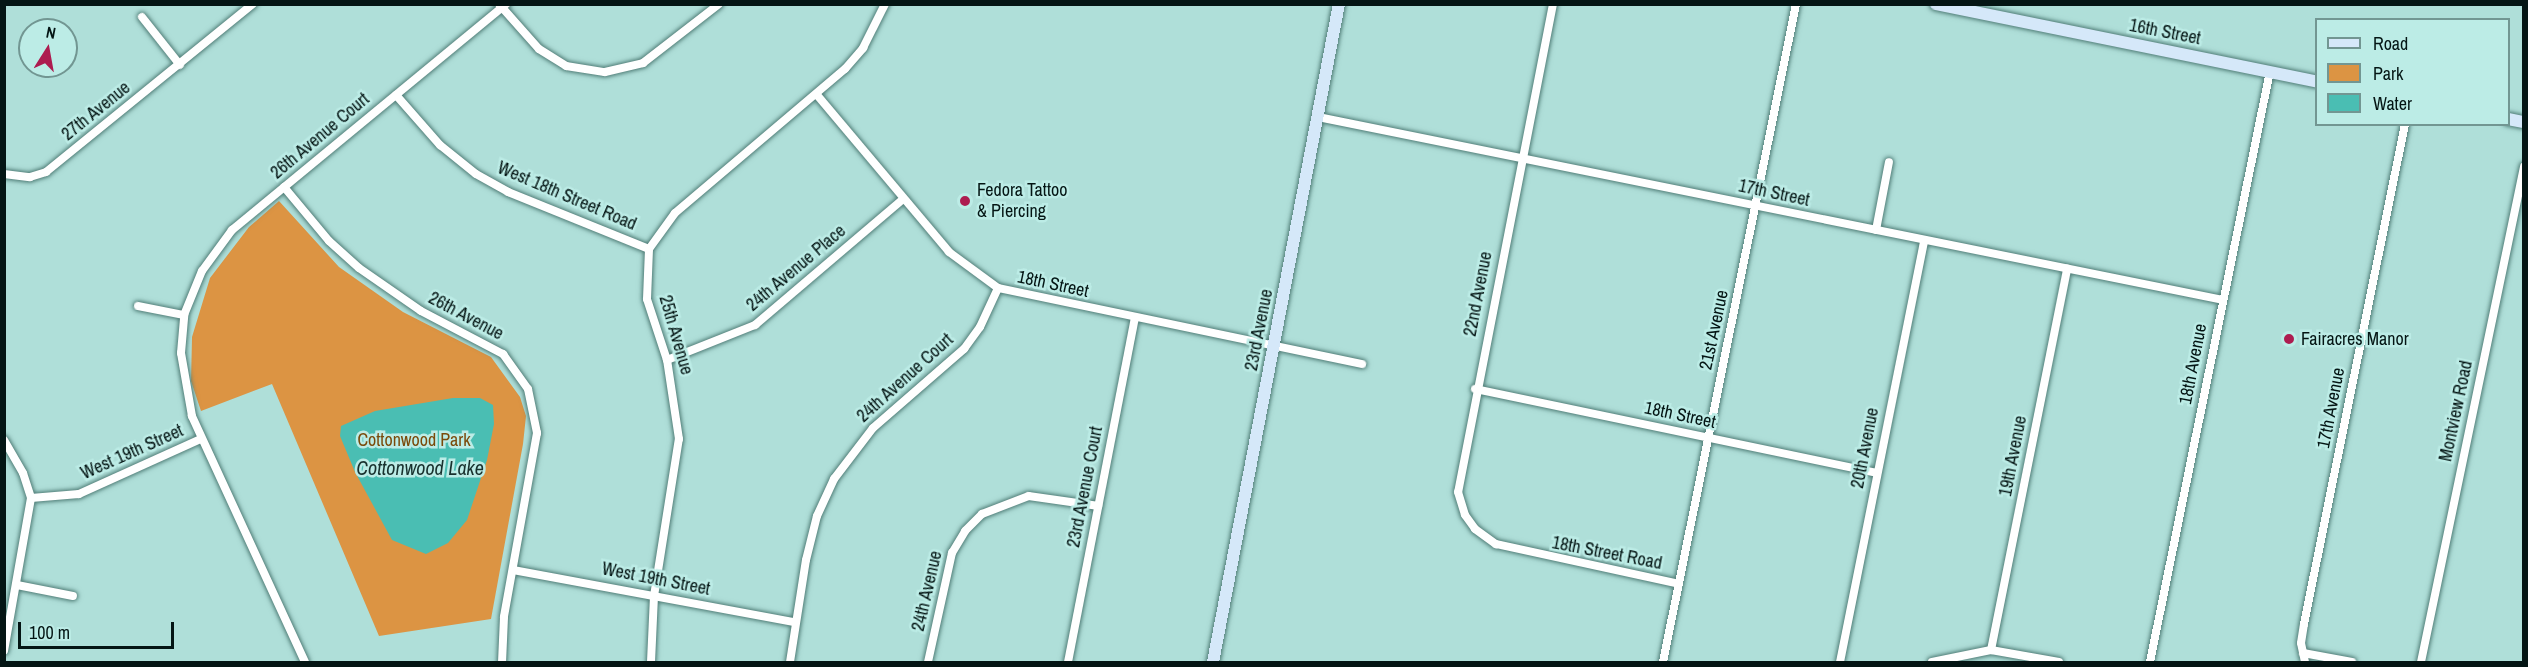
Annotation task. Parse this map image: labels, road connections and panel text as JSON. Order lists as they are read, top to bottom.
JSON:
{
  "streets": {
    "main road": ["16th Street", "23rd Avenue"],
    "street": [
      "27th Avenue",
      "26th Avenue Court",
      "17th Street",
      "West 18th Street Road",
      "24th Avenue Place",
      "18th Street",
      "22nd Avenue",
      "26th Avenue",
      "21st Avenue",
      "25th Avenue",
      "18th Avenue",
      "24th Avenue Court",
      "17th Avenue",
      "Montview Road",
      "20th Avenue",
      "West 19th Street",
      "19th Avenue",
      "23rd Avenue Court",
      "18th Street Road",
      "24th Avenue"
    ]
  },
  "crossings": [
    ["16th Street", "18th Avenue"],
    ["26th Avenue Court", "West 18th Street Road"],
    ["26th Avenue Court", "26th Avenue"],
    ["26th Avenue Court", "West 19th Street"],
    ["17th Street", "22nd Avenue"],
    ["17th Street", "23rd Avenue"],
    ["17th Street", "21st Avenue"],
    ["17th Street", "18th Avenue"],
    ["17th Street", "20th Avenue"],
    ["17th Street", "19th Avenue"],
    ["West 18th Street Road", "25th Avenue"],
    ["24th Avenue Place", "18th Street"],
    ["24th Avenue Place", "25th Avenue"],
    ["18th Street", "22nd Avenue"],
    ["18th Street", "23rd Avenue"],
    ["18th Street", "21st Avenue"],
    ["18th Street", "24th Avenue Court"],
    ["18th Street", "20th Avenue"],
    ["18th Street", "23rd Avenue Court"],
    ["22nd Avenue", "18th Street Road"],
    ["26th Avenue", "West 19th Street"],
    ["21st Avenue", "18th Street Road"],
    ["25th Avenue", "West 19th Street"],
    ["24th Avenue Court", "West 19th Street"],
    ["23rd Avenue Court", "24th Avenue"]
  ],
  "water": ["Cottonwood Lake"],
  "parks": ["Cottonwood Park"],
  "places": ["Fedora Tattoo & Piercing", "Fairacres Manor"],
  "legend": ["Road", "Park", "Water"],
  "scale_bar": "100 m",
  "north": "top"
}
